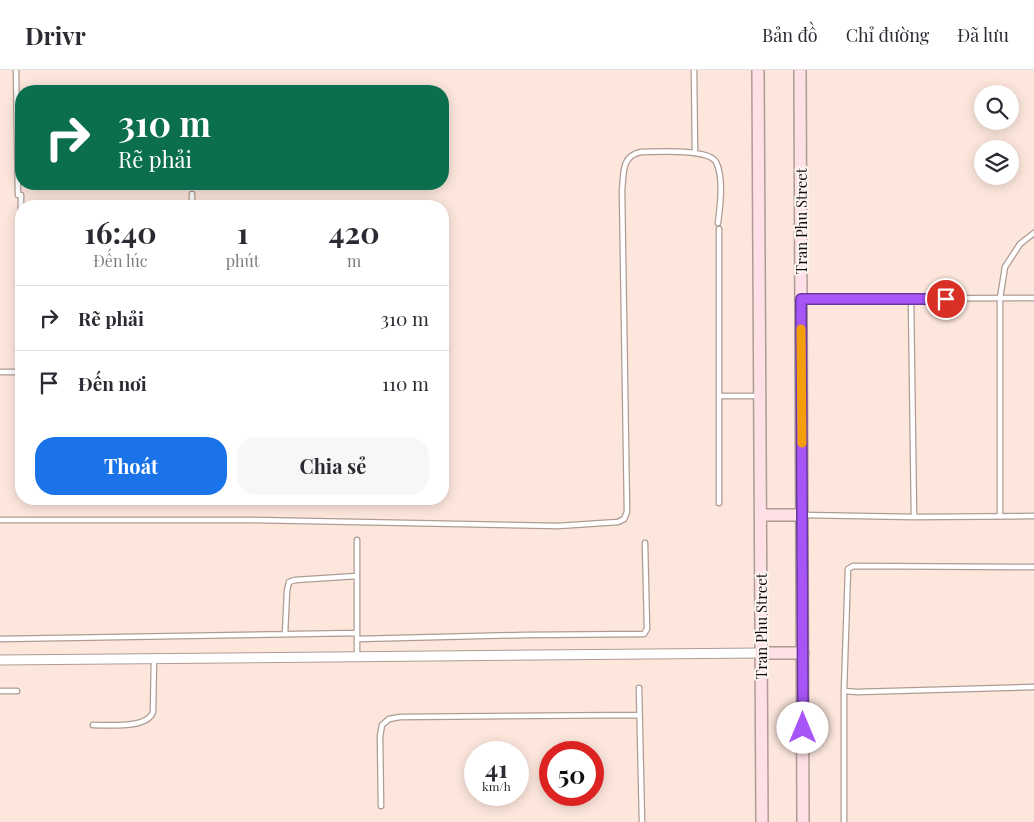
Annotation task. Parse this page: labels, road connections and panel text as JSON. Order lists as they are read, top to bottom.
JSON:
{
  "streets": {
    "main road": ["Tran Phu Street"]
  },
  "page": {
    "header": "Drivr",
    "nav": ["Bản đồ", "Chỉ đường", "Đã lưu"],
    "turn": ["310 m", "Rẽ phải"],
    "eta": [
      "16:40",
      "Đến lúc",
      "1",
      "phút",
      "420",
      "m"
    ],
    "list": [
      {
        "name": "Rẽ phải",
        "value": "310 m"
      },
      {
        "name": "Đến nơi",
        "value": "110 m"
      }
    ],
    "buttons": ["Thoát", "Chia sẻ"],
    "speed": "41 km/h",
    "limit": "50"
  }
}
